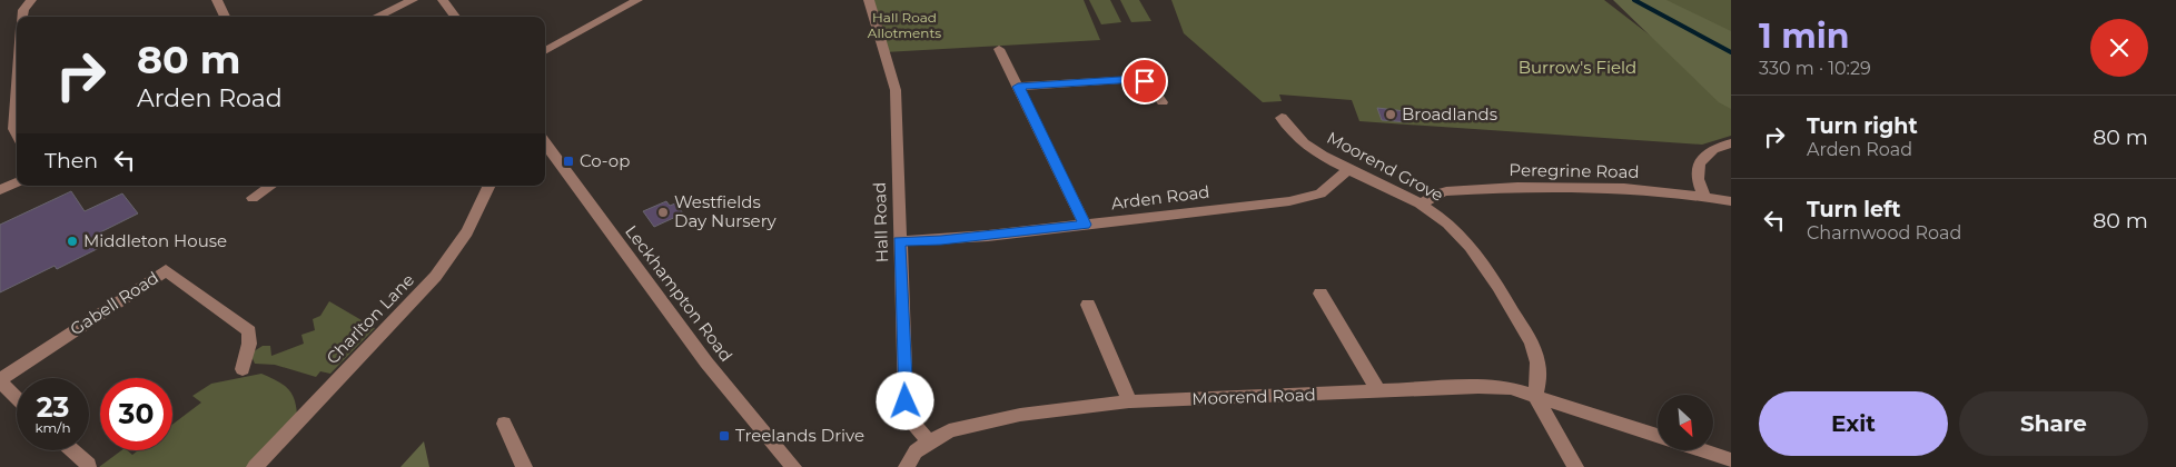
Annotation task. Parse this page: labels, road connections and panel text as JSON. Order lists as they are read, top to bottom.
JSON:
{
  "streets": {
    "street": [
      "Moorend Grove",
      "Peregrine Road",
      "Arden Road",
      "Hall Road",
      "Leckhampton Road",
      "Gabell Road",
      "Charlton Lane",
      "Moorend Road"
    ]
  },
  "crossings": [
    ["Moorend Grove", "Peregrine Road"],
    ["Moorend Grove", "Arden Road"],
    ["Moorend Grove", "Moorend Road"],
    ["Arden Road", "Hall Road"],
    ["Hall Road", "Moorend Road"]
  ],
  "parks": ["Hall Road Allotments", "Burrow's Field"],
  "places": {
    "other": ["Broadlands", "Westfields Day Nursery", "Middleton House"],
    "transit": ["Co-op", "Treelands Drive"]
  },
  "north": "bottom right",
  "page": {
    "heading": ["1 min", "330 m · 10:29"],
    "turn": ["80 m", "Arden Road"],
    "list": [
      {
        "name": "Turn right",
        "note": "Arden Road",
        "value": "80 m"
      },
      {
        "name": "Turn left",
        "note": "Charnwood Road",
        "value": "80 m"
      }
    ],
    "then": "Then",
    "speed": "23 km/h",
    "limit": "30",
    "buttons": ["Exit", "Share"]
  }
}
